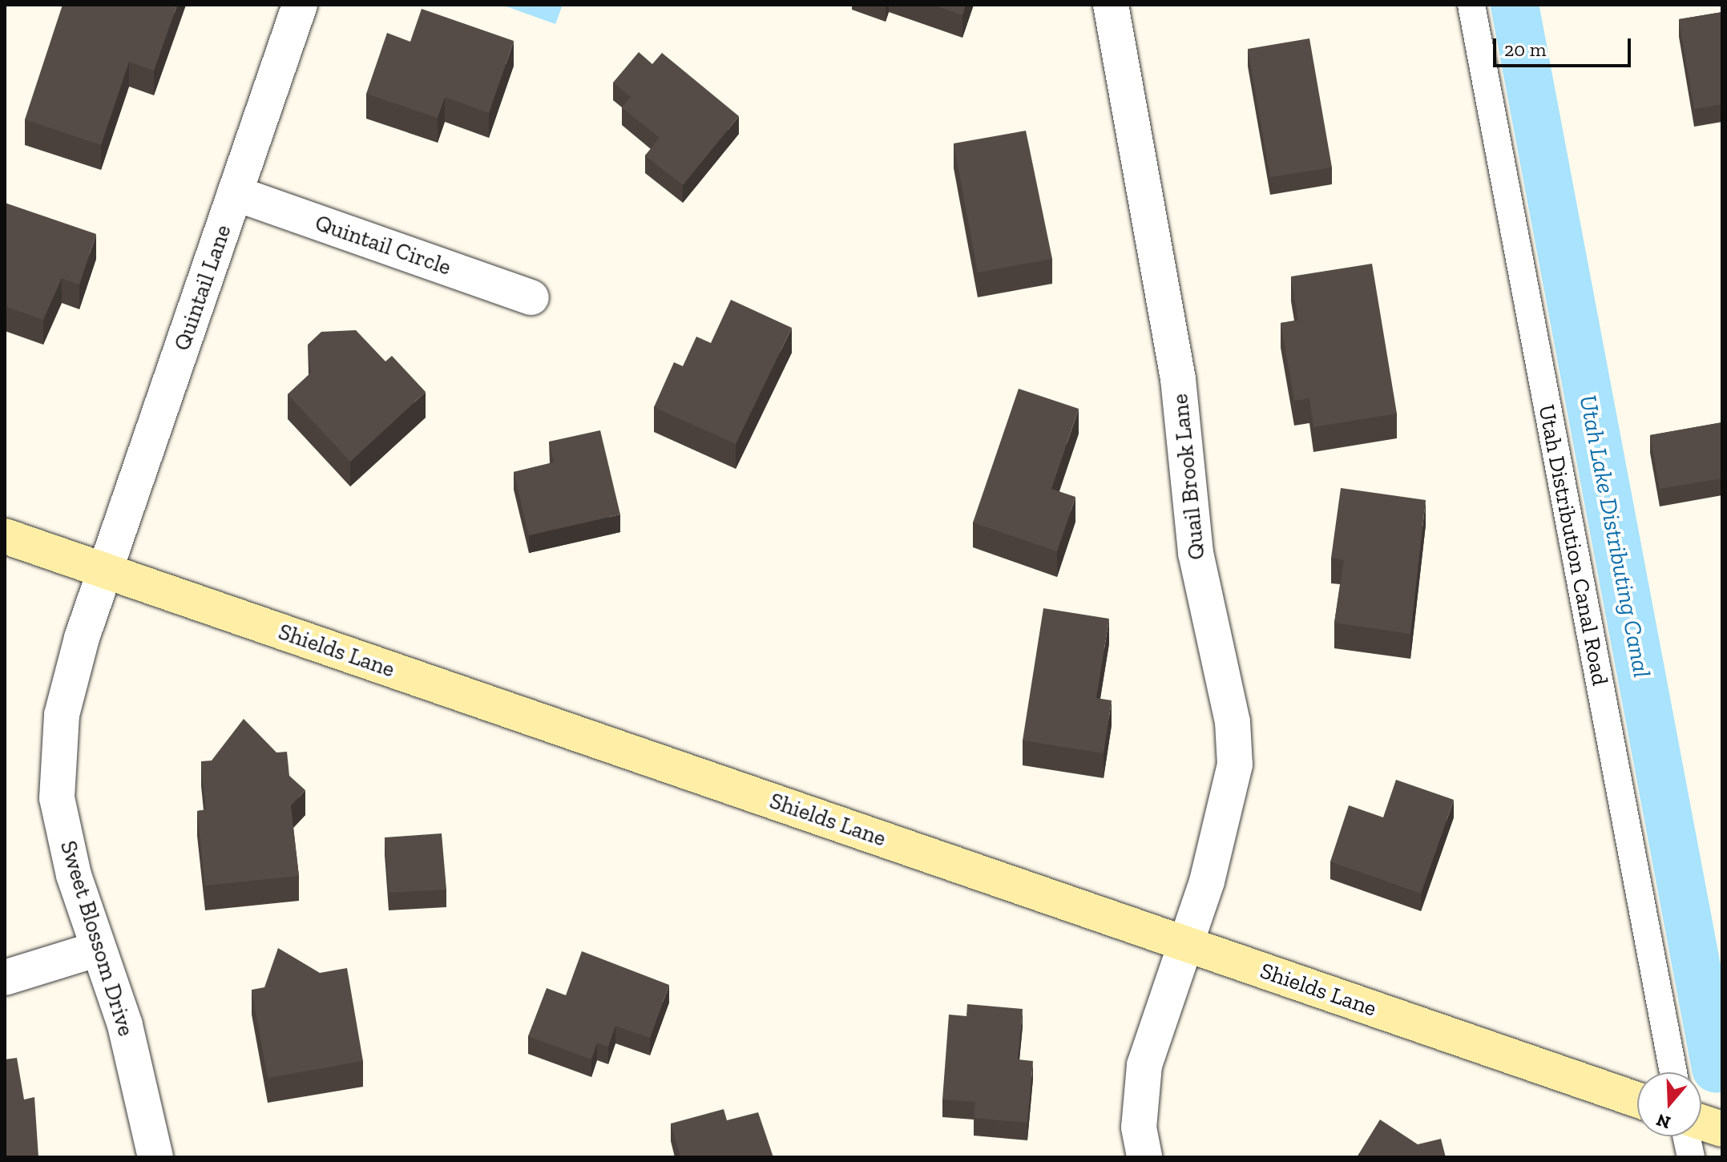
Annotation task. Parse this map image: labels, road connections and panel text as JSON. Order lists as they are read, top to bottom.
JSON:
{
  "streets": {
    "main road": ["Shields Lane"],
    "street": [
      "Quintail Circle",
      "Quintail Lane",
      "Quail Brook Lane",
      "Sweet Blossom Drive"
    ],
    "lane": ["Utah Distribution Canal Road"]
  },
  "crossings": [
    ["Quintail Circle", "Quintail Lane"],
    ["Quintail Lane", "Shields Lane"],
    ["Quintail Lane", "Sweet Blossom Drive"],
    ["Quail Brook Lane", "Shields Lane"],
    ["Shields Lane", "Sweet Blossom Drive"]
  ],
  "water": ["Utah Lake Distributing Canal"],
  "scale_bar": "20 m",
  "north": "bottom"
}
